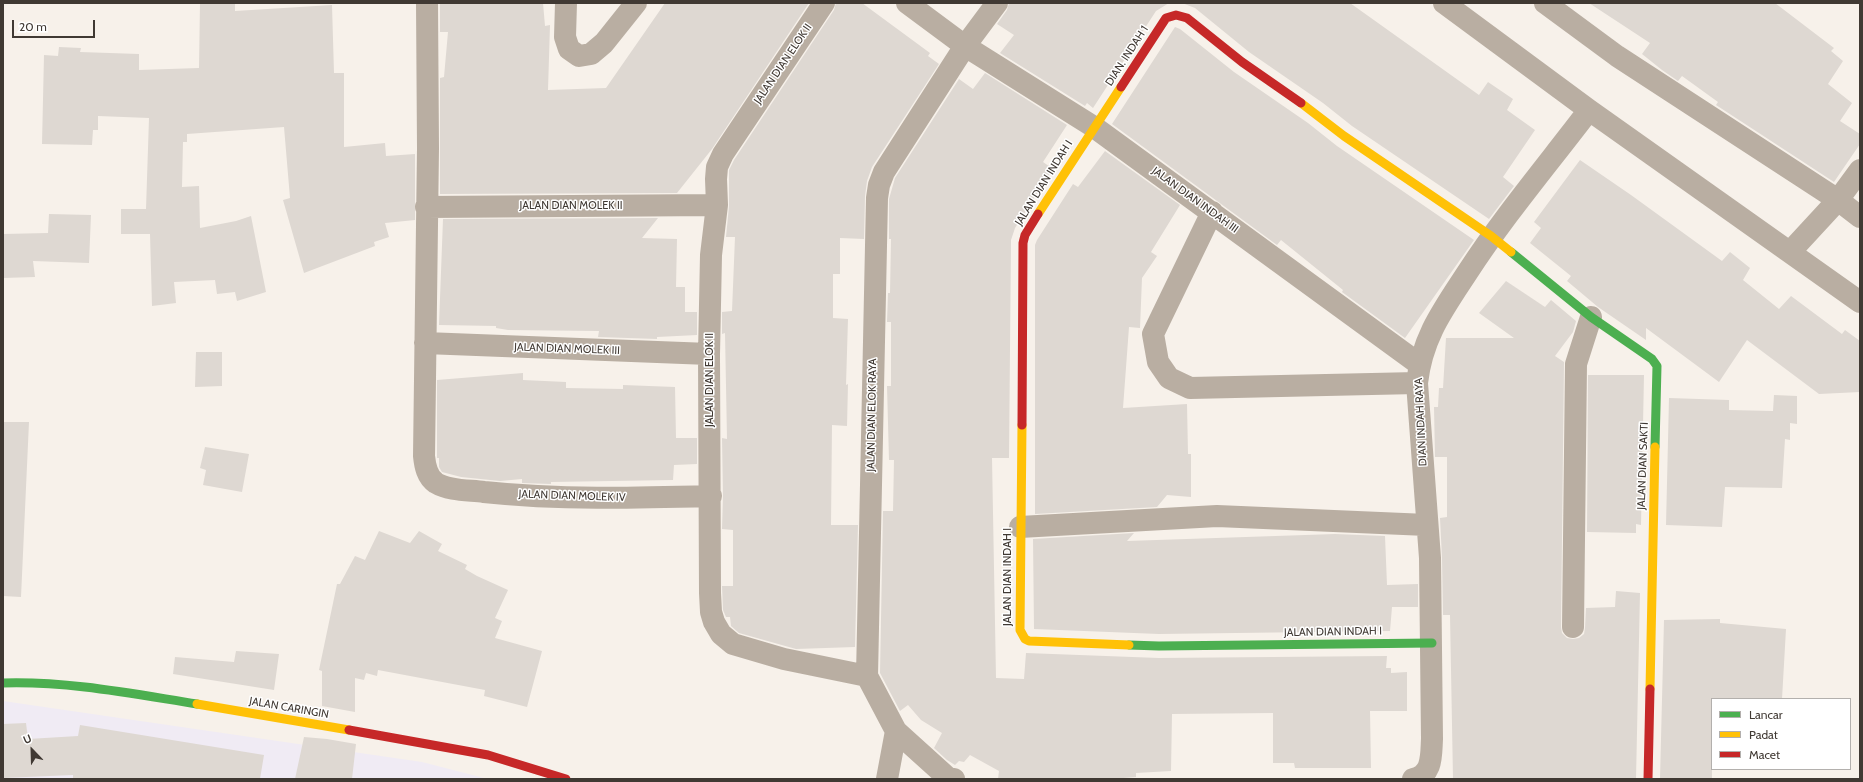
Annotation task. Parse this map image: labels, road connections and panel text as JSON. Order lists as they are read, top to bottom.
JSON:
{
  "streets": {
    "street": [
      "DIAN. INDAH 1",
      "JALAN DIAN ELOK II",
      "JALAN DIAN INDAH I",
      "JALAN DIAN INDAH III",
      "JALAN DIAN MOLEK II",
      "JALAN DIAN MOLEK III",
      "JALAN DIAN ELOK RAYA",
      "DIAN INDAH RAYA",
      "JALAN DIAN SAKTI",
      "JALAN DIAN MOLEK IV",
      "JALAN CARINGIN"
    ]
  },
  "crossings": [
    ["DIAN. INDAH 1", "JALAN DIAN INDAH I"],
    ["DIAN. INDAH 1", "JALAN DIAN INDAH III"],
    ["DIAN. INDAH 1", "JALAN DIAN SAKTI"],
    ["JALAN DIAN ELOK II", "JALAN DIAN MOLEK II"],
    ["JALAN DIAN ELOK II", "JALAN DIAN MOLEK III"],
    ["JALAN DIAN ELOK II", "JALAN DIAN ELOK RAYA"],
    ["JALAN DIAN ELOK II", "JALAN DIAN MOLEK IV"],
    ["JALAN DIAN INDAH I", "JALAN DIAN INDAH III"],
    ["JALAN DIAN INDAH I", "DIAN INDAH RAYA"],
    ["JALAN DIAN INDAH III", "JALAN DIAN ELOK RAYA"],
    ["JALAN DIAN INDAH III", "DIAN INDAH RAYA"],
    ["JALAN DIAN MOLEK III", "JALAN DIAN MOLEK IV"],
    ["DIAN INDAH RAYA", "JALAN DIAN SAKTI"]
  ],
  "legend": ["Lancar", "Padat", "Macet"],
  "scale_bar": "20 m",
  "north": "top left"
}
